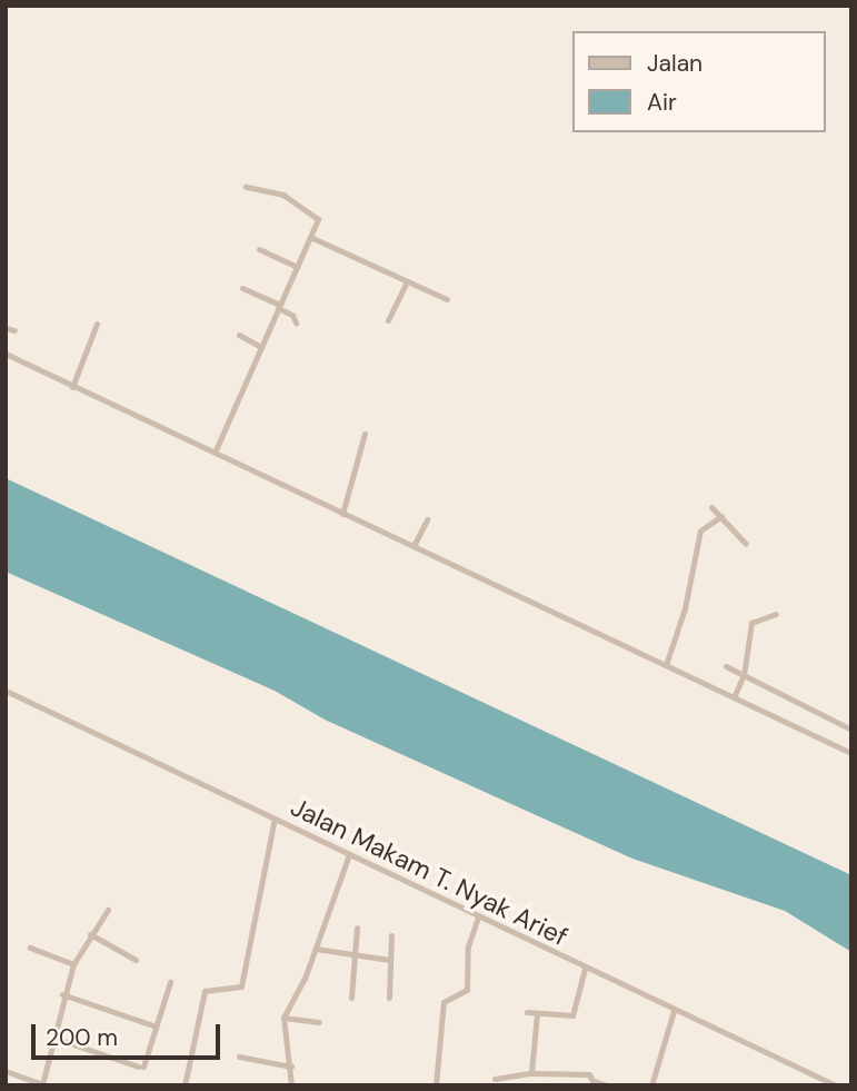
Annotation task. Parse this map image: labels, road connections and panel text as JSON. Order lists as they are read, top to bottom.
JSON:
{
  "streets": {
    "street": ["Jalan Makam T. Nyak Arief"]
  },
  "legend": ["Jalan", "Air"],
  "scale_bar": "200 m"
}
